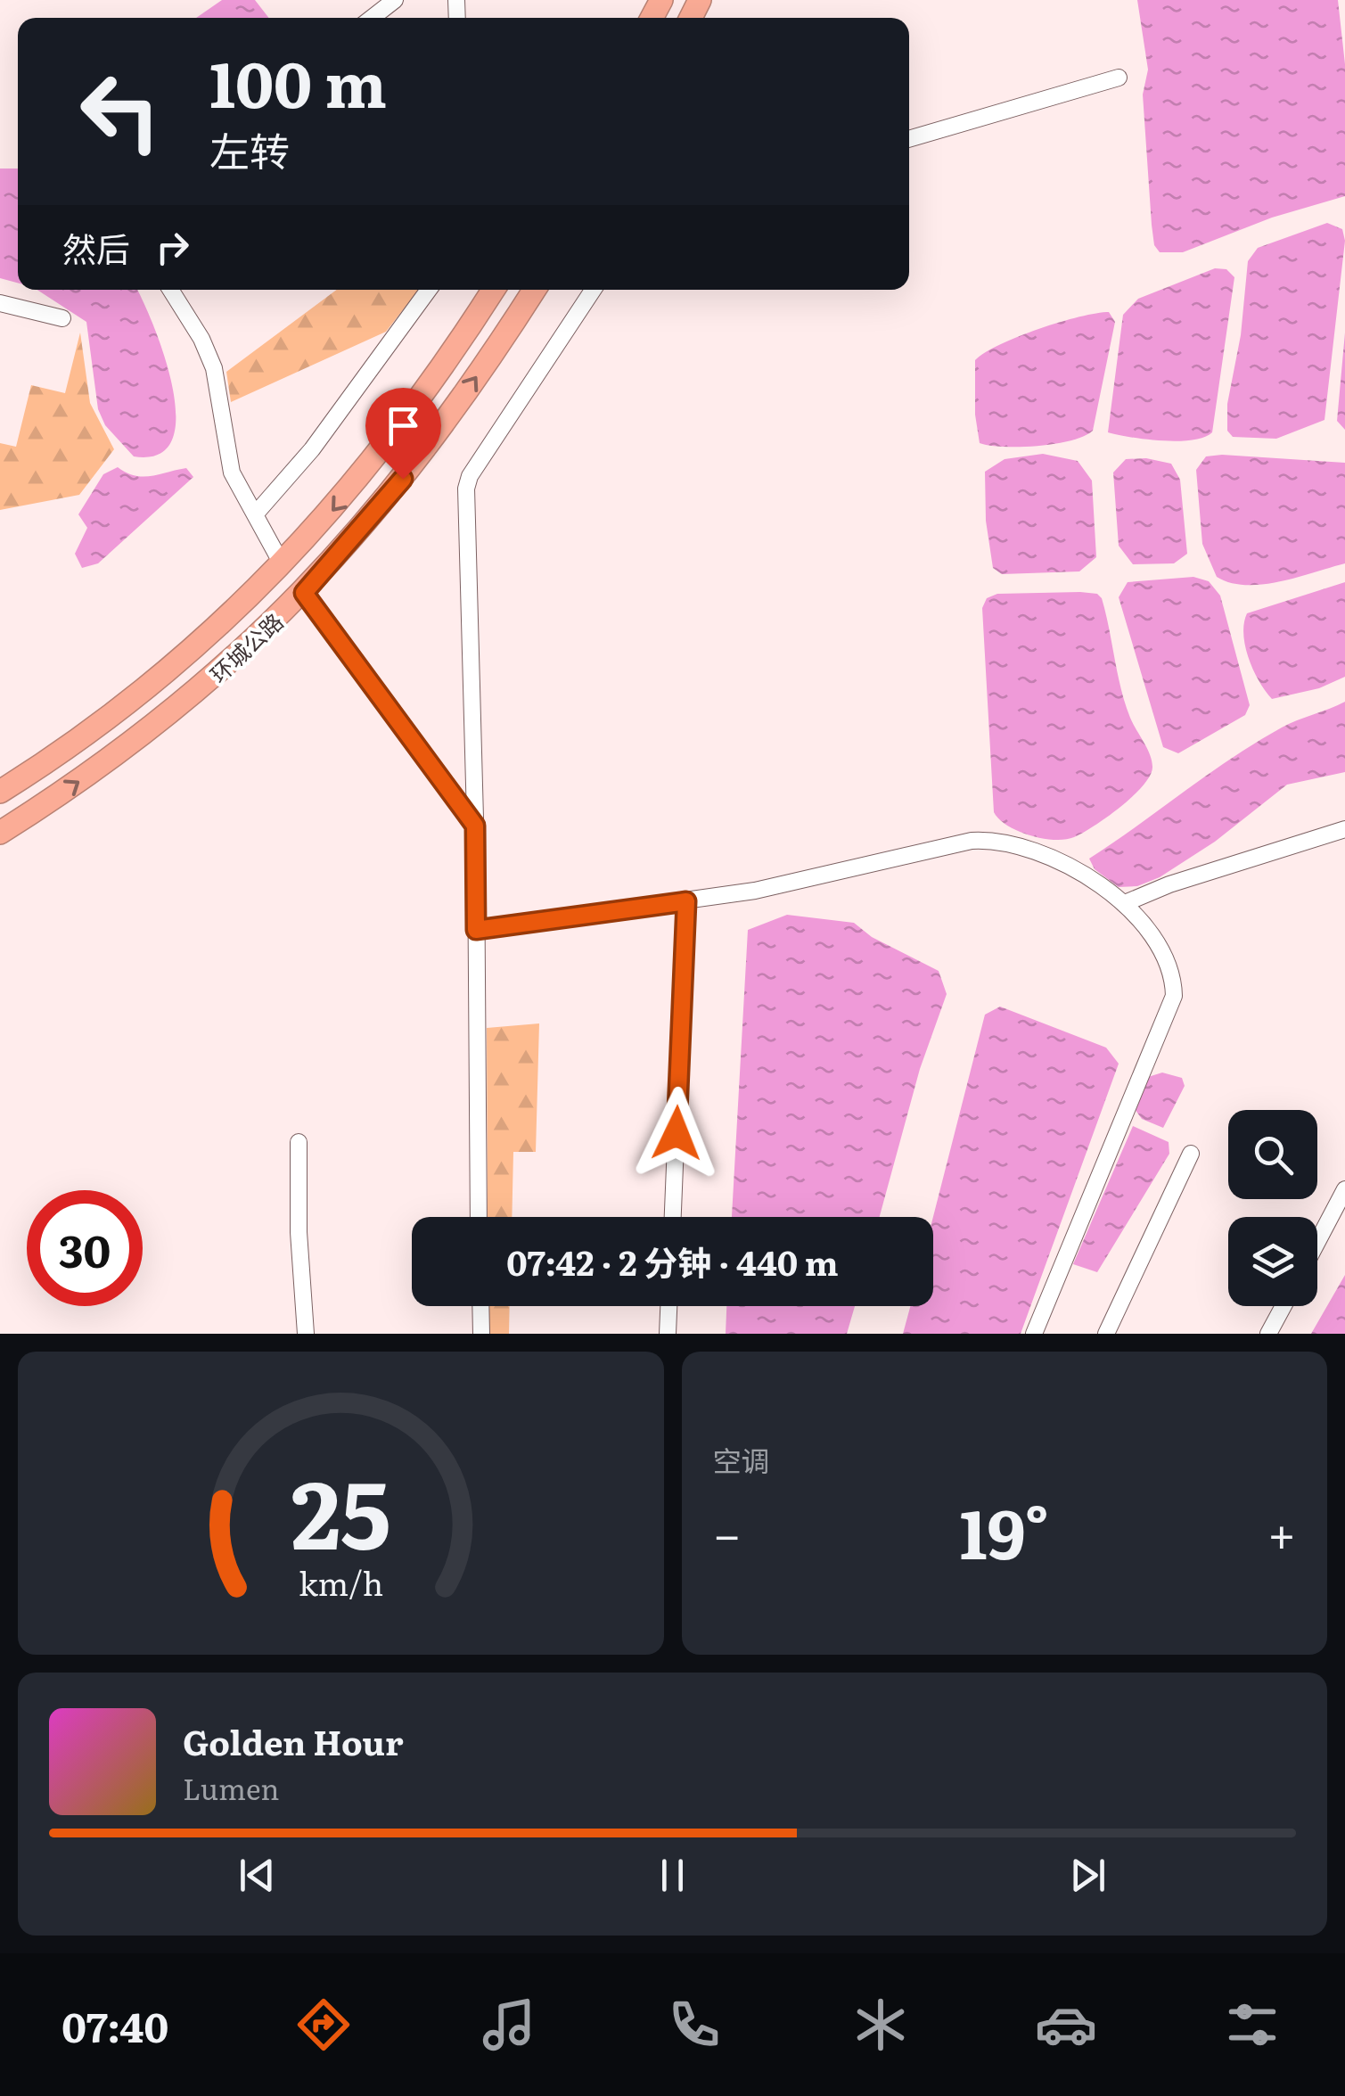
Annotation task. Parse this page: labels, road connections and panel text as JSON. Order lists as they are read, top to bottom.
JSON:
{
  "streets": {
    "highway": ["环城公路"]
  },
  "page": {
    "turn": ["100 m", "左转"],
    "then": "然后",
    "limit": "30",
    "trip": "07:42 · 2 分钟 · 440 m",
    "tile": "空调",
    "heat": ["−", "19°", "+"],
    "song": ["Golden Hour", "Lumen"],
    "tabs": "07:40",
    "gauge": ["25", "km/h"]
  }
}
